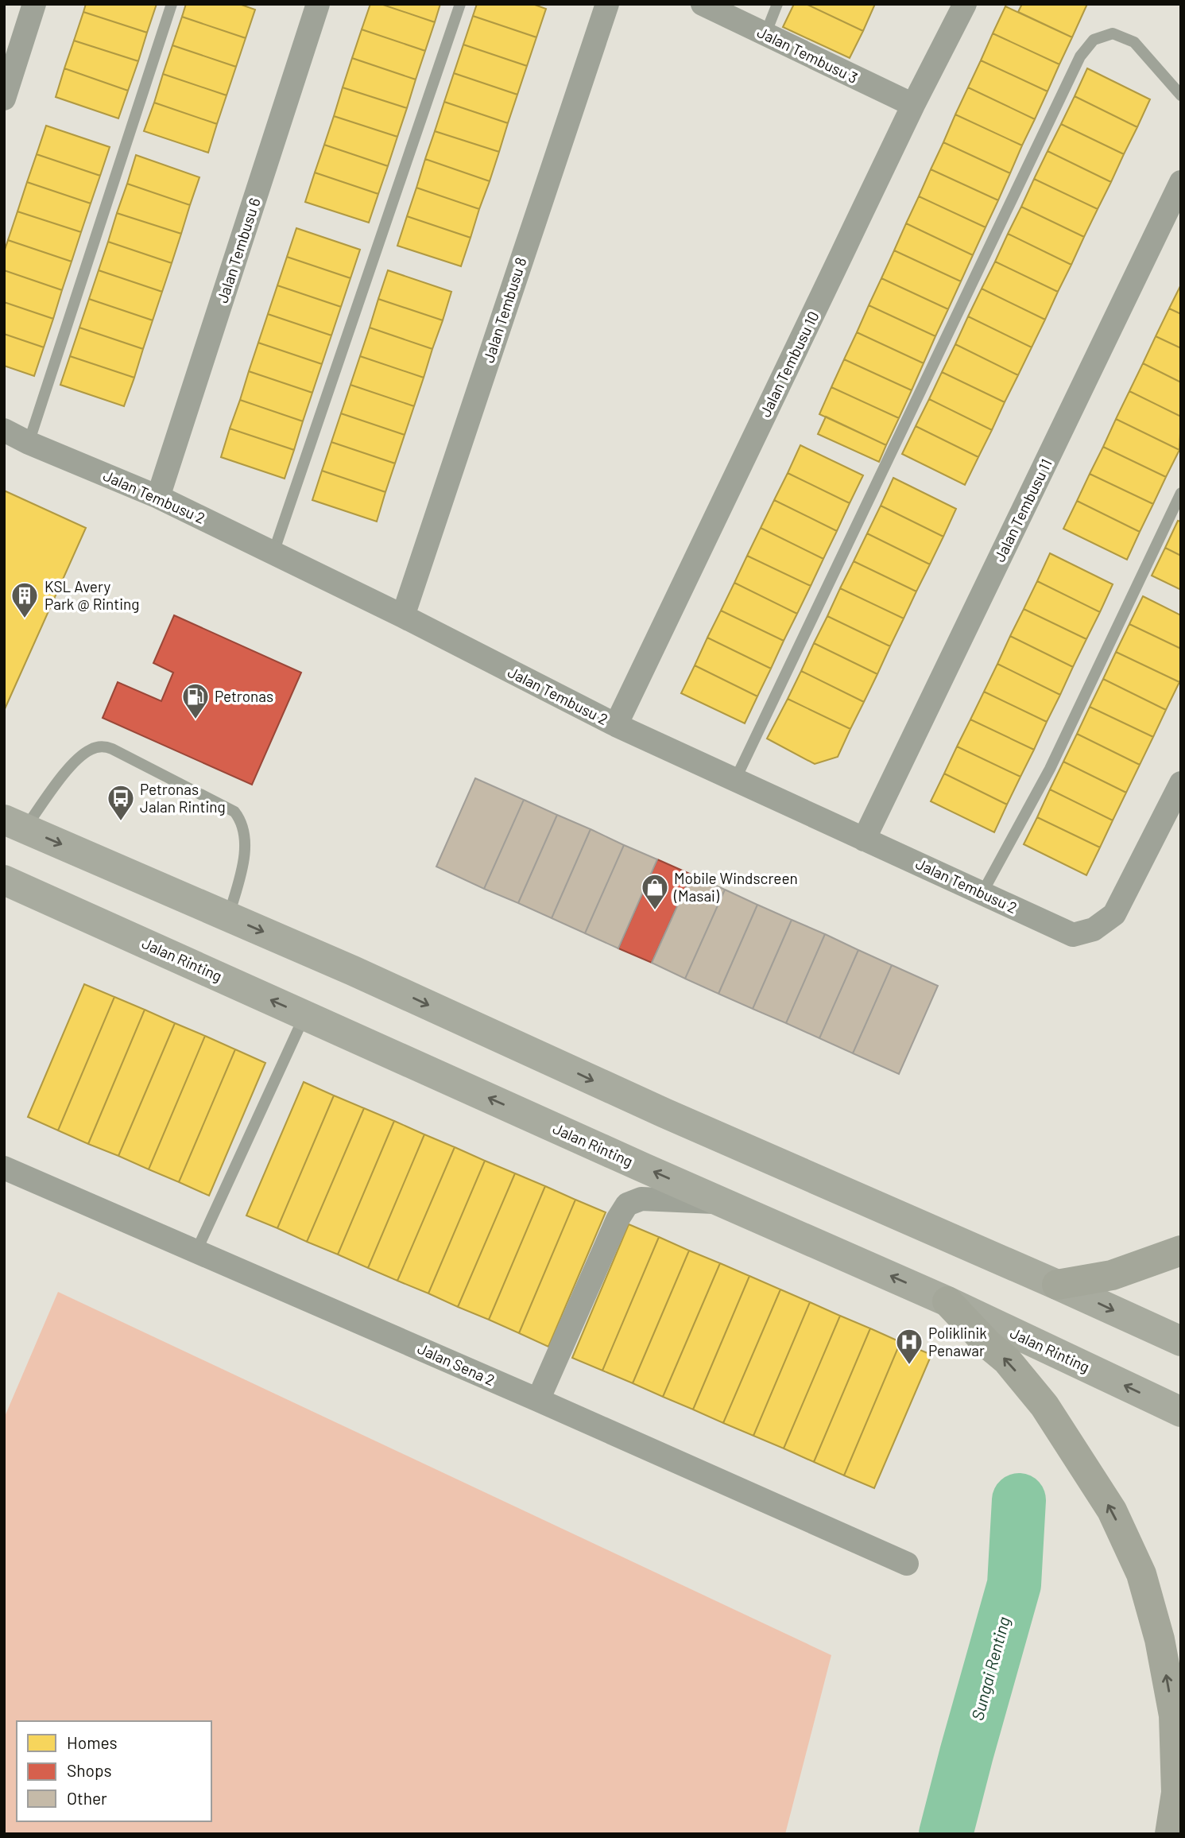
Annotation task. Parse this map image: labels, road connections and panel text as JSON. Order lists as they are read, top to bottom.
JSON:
{
  "streets": {
    "main road": ["Jalan Rinting"],
    "street": [
      "Jalan Tembusu 3",
      "Jalan Tembusu 6",
      "Jalan Tembusu 8",
      "Jalan Tembusu 10",
      "Jalan Tembusu 2",
      "Jalan Tembusu 11",
      "Jalan Sena 2"
    ]
  },
  "crossings": [
    ["Jalan Tembusu 3", "Jalan Tembusu 10"],
    ["Jalan Tembusu 6", "Jalan Tembusu 2"],
    ["Jalan Tembusu 8", "Jalan Tembusu 2"],
    ["Jalan Tembusu 10", "Jalan Tembusu 2"],
    ["Jalan Tembusu 2", "Jalan Tembusu 11"]
  ],
  "water": ["Sungai Renting"],
  "places": {
    "building": ["KSL Avery Park @ Rinting"],
    "fuel station": ["Petronas"],
    "bus stop": ["Petronas Jalan Rinting"],
    "shop": ["Mobile Windscreen (Masai)"],
    "hospital": ["Poliklinik Penawar"]
  },
  "legend": ["Homes", "Shops", "Other"]
}
